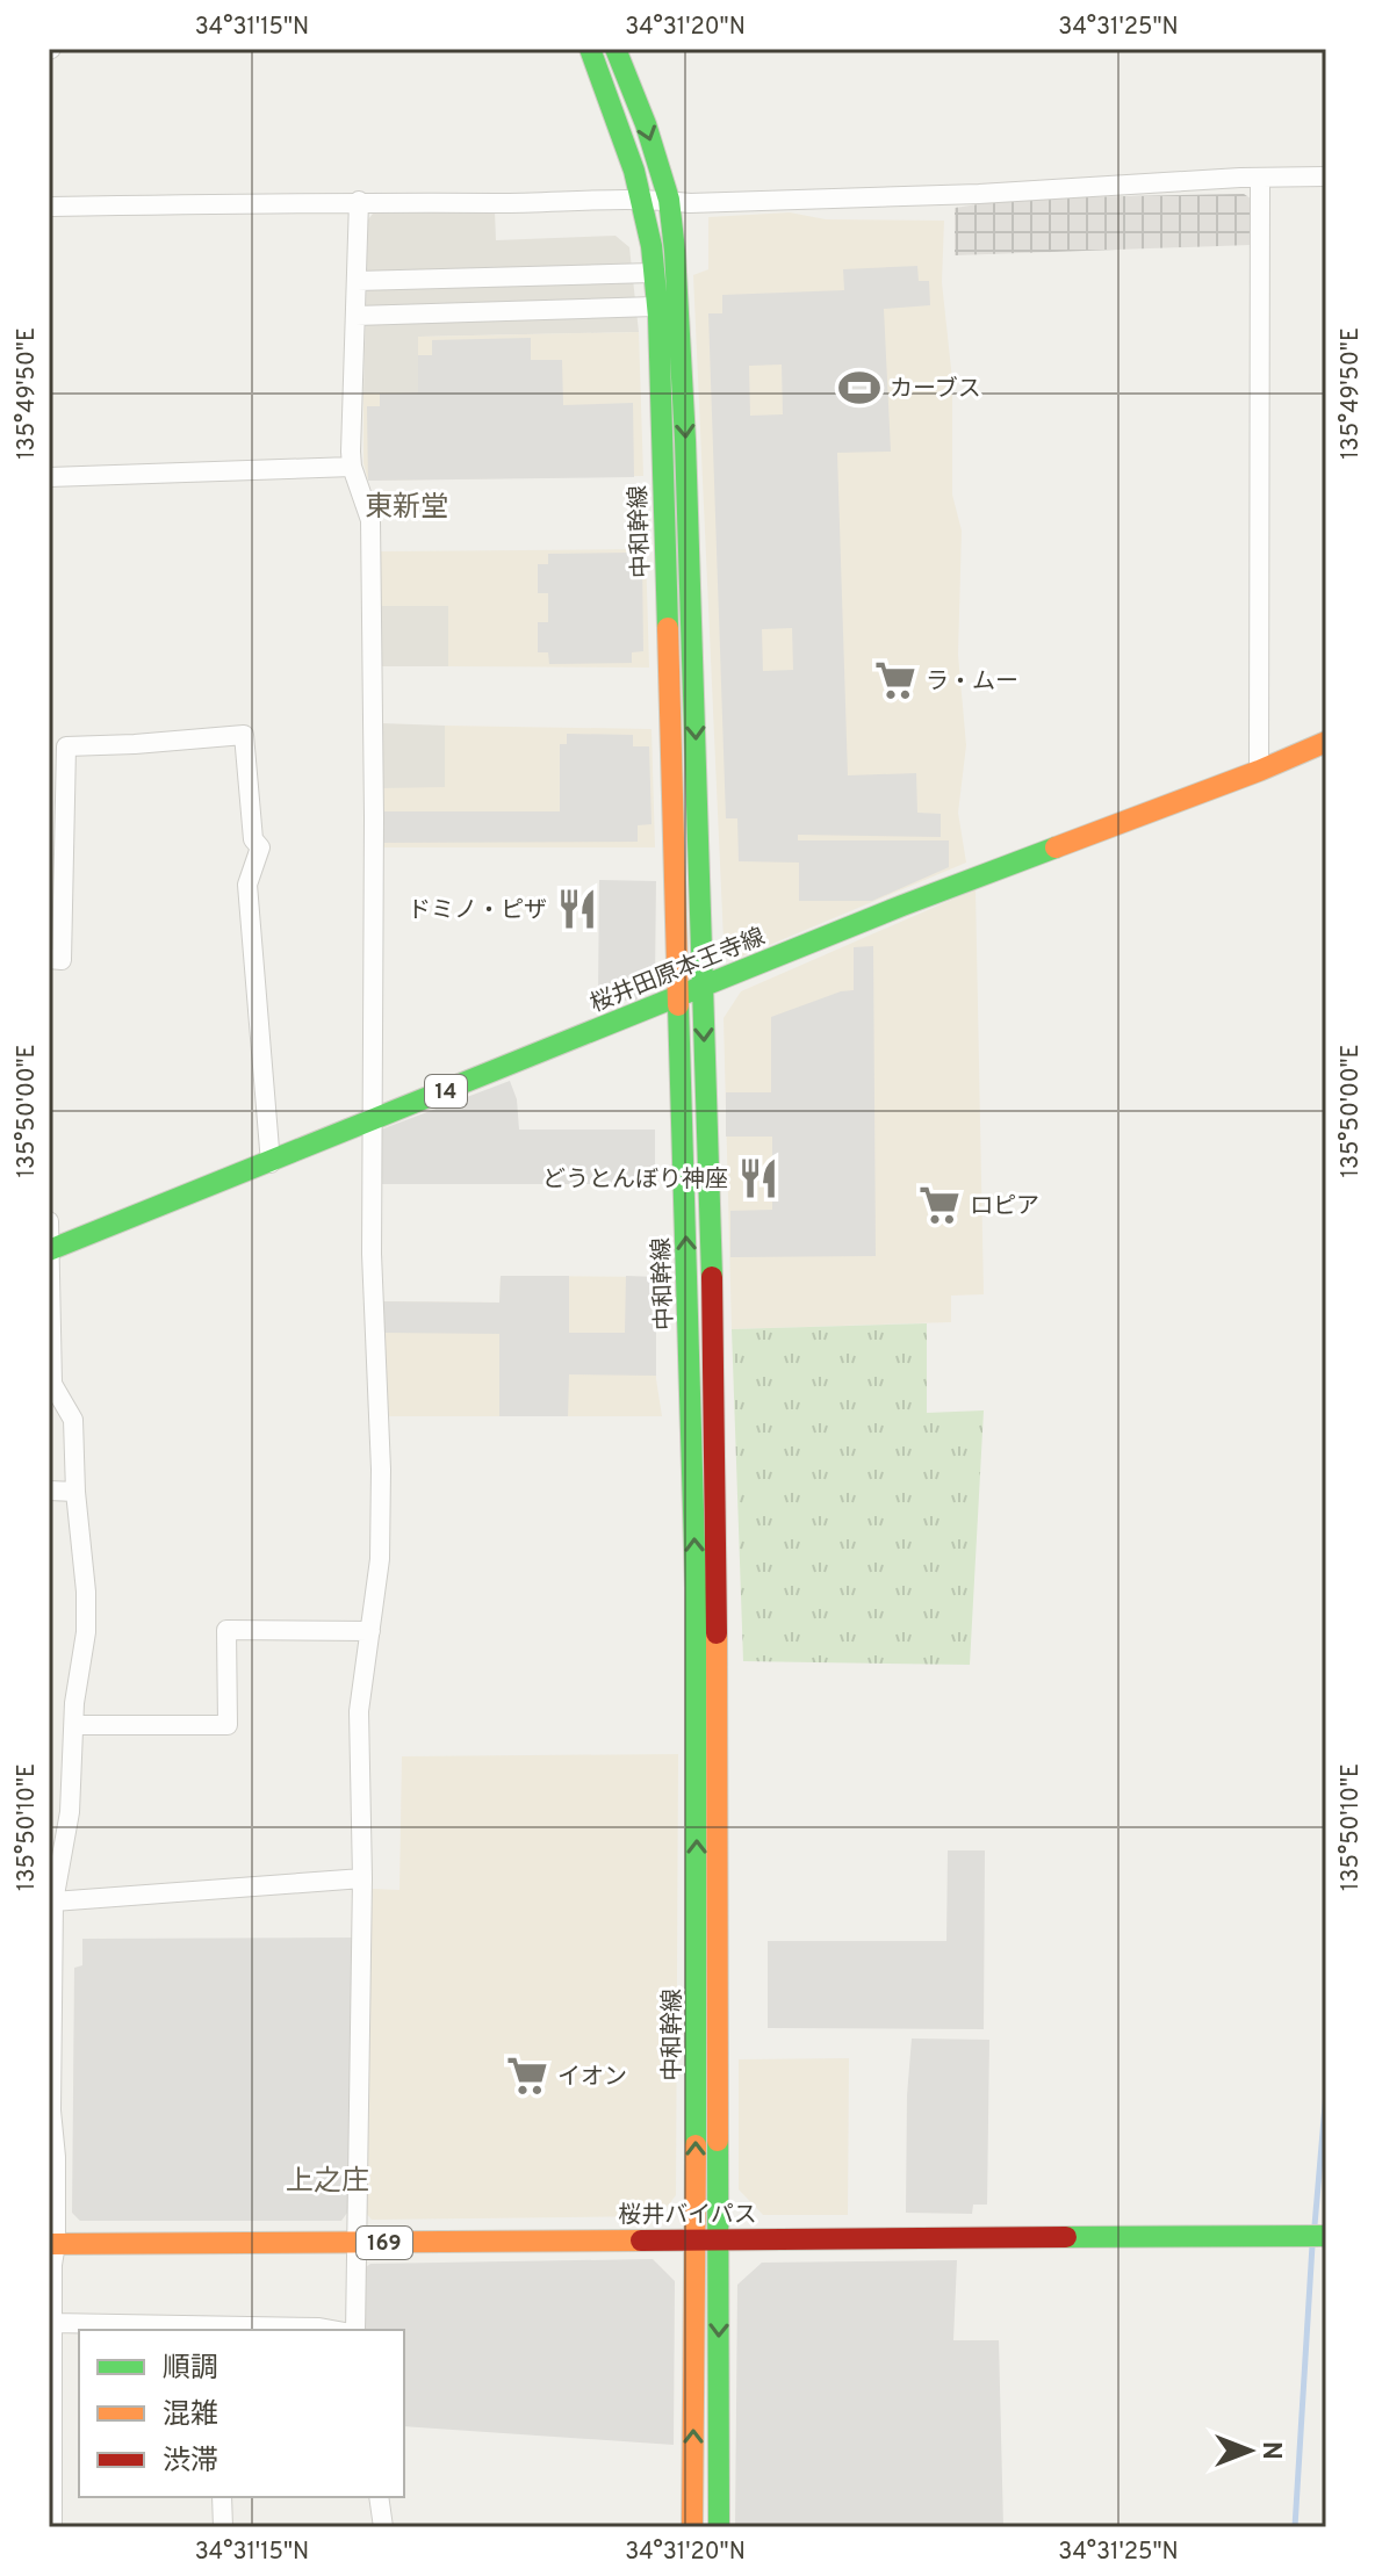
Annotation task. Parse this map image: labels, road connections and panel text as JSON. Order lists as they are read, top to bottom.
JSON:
{
  "streets": {
    "main road": [
      "中和幹線",
      "桜井田原本王寺線",
      "14",
      "桜井バイパス",
      "169"
    ]
  },
  "crossings": [
    ["中和幹線", "桜井田原本王寺線"],
    ["中和幹線", "桜井バイパス"]
  ],
  "districts": ["東新堂", "上之庄"],
  "places": {
    "sports": ["カーブス"],
    "supermarket": ["ラ・ムー", "ロピア", "イオン"],
    "restaurant": ["ドミノ・ピザ", "どうとんぼり神座"]
  },
  "legend": ["順調", "混雑", "渋滞"],
  "north": "right",
  "coordinates": [
    "34°31'15\"N",
    "34°31'20\"N",
    "34°31'25\"N",
    "135°49'50\"E",
    "135°50'00\"E",
    "135°50'10\"E"
  ]
}
